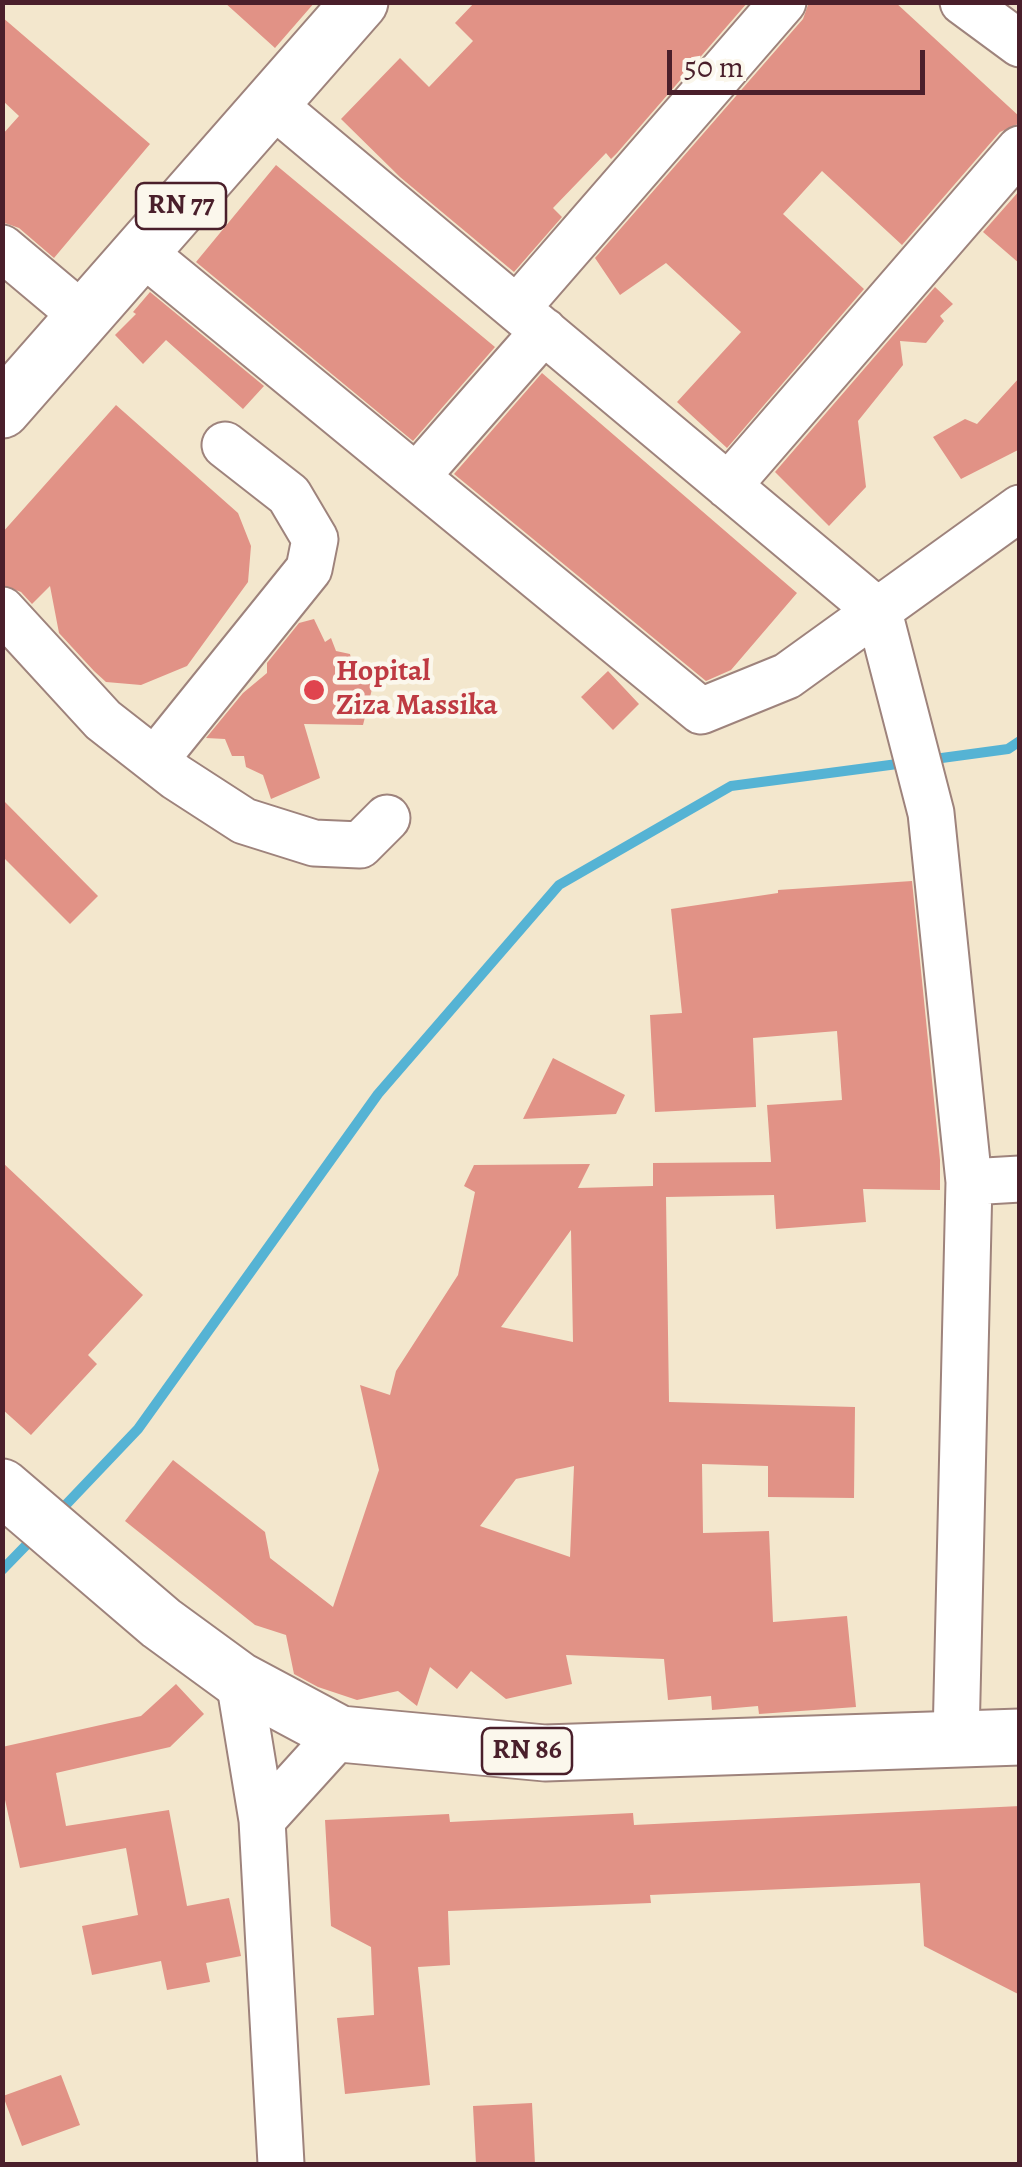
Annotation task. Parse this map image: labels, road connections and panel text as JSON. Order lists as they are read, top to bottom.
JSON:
{
  "streets": {
    "main road": ["RN 77", "RN 86"]
  },
  "places": ["Hopital Ziza Massika"],
  "scale_bar": "50 m"
}
